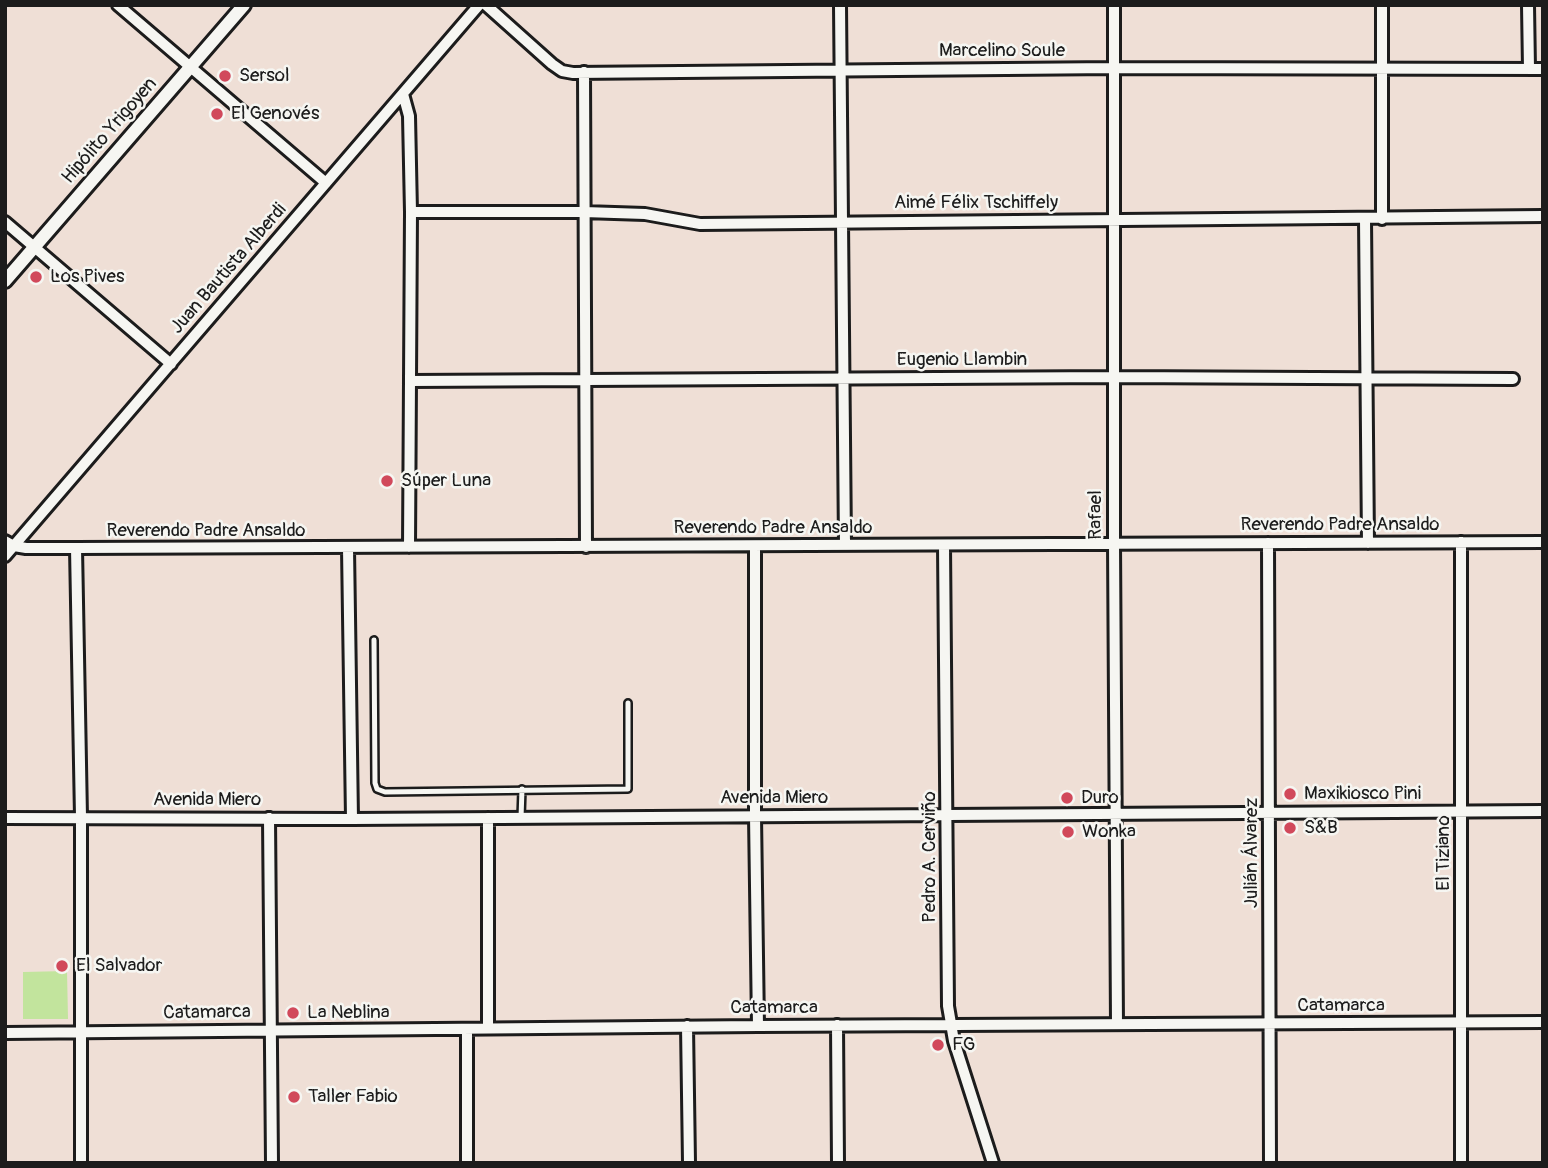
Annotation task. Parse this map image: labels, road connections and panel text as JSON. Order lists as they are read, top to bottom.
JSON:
{
  "streets": {
    "street": [
      "Marcelino Soule",
      "Hipólito Yrigoyen",
      "Aimé Félix Tschiffely",
      "Juan Bautista Alberdi",
      "Eugenio Llambin",
      "Rafael",
      "Reverendo Padre Ansaldo",
      "Avenida Miero",
      "Julián Álvarez",
      "El Tiziano",
      "Pedro A. Cerviño",
      "Catamarca"
    ]
  },
  "crossings": [
    ["Marcelino Soule", "Rafael"],
    ["Aimé Félix Tschiffely", "Rafael"],
    ["Juan Bautista Alberdi", "Reverendo Padre Ansaldo"],
    ["Eugenio Llambin", "Rafael"],
    ["Rafael", "Reverendo Padre Ansaldo"],
    ["Rafael", "Avenida Miero"],
    ["Rafael", "Catamarca"],
    ["Reverendo Padre Ansaldo", "Julián Álvarez"],
    ["Reverendo Padre Ansaldo", "El Tiziano"],
    ["Reverendo Padre Ansaldo", "Pedro A. Cerviño"],
    ["Avenida Miero", "Julián Álvarez"],
    ["Avenida Miero", "El Tiziano"],
    ["Avenida Miero", "Pedro A. Cerviño"],
    ["Julián Álvarez", "Catamarca"],
    ["El Tiziano", "Catamarca"],
    ["Pedro A. Cerviño", "Catamarca"]
  ],
  "places": [
    "Sersol",
    "El Genovés",
    "Los Pives",
    "Súper Luna",
    "Maxikiosco Pini",
    "Duro",
    "S&B",
    "Wonka",
    "El Salvador",
    "La Neblina",
    "FG",
    "Taller Fabio"
  ]
}
